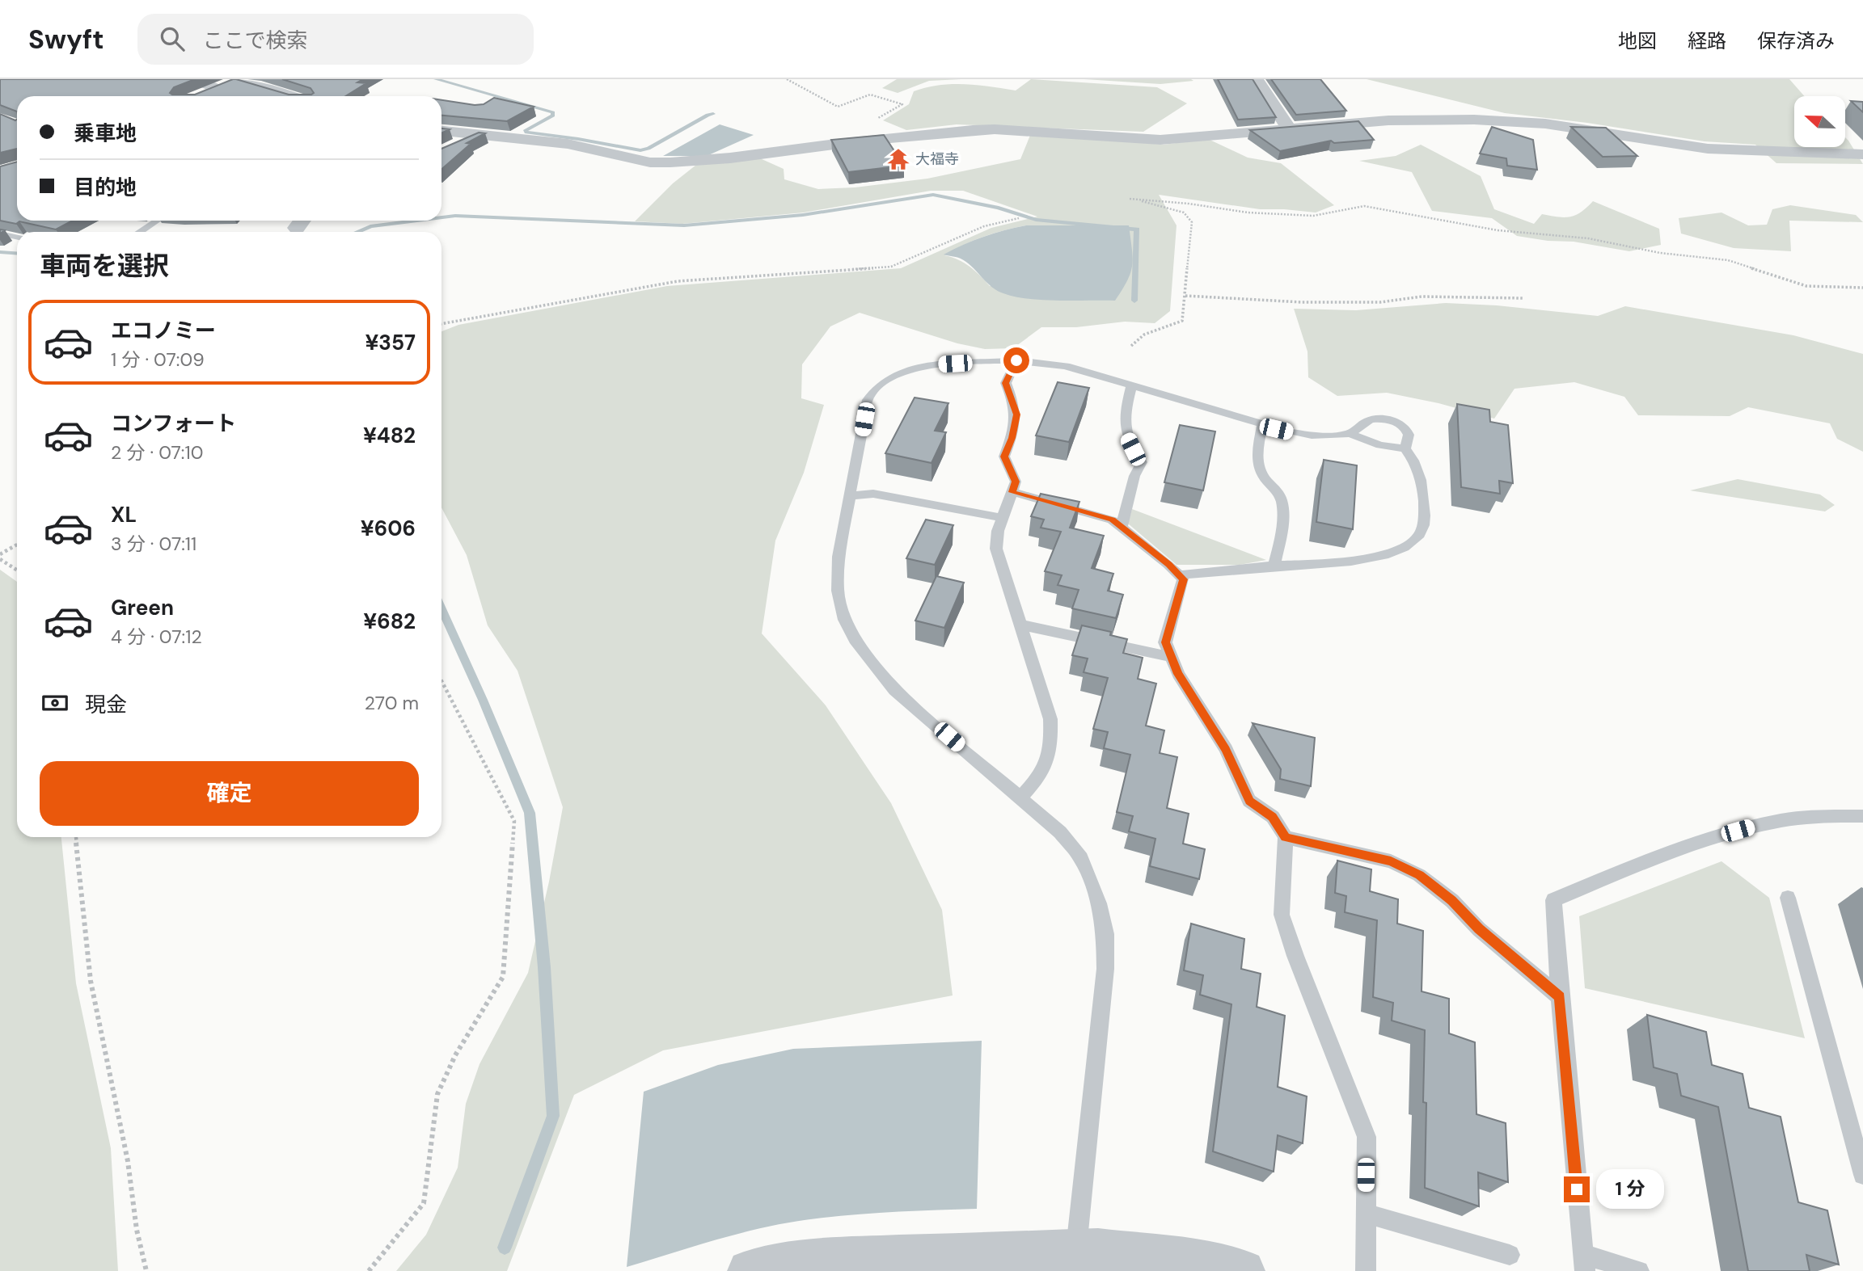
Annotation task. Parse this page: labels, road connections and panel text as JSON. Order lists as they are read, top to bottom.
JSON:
{
  "places": {
    "temple": ["大福寺"]
  },
  "north": "left",
  "page": {
    "header": "Swyft",
    "search": "ここで検索",
    "nav": ["地図", "経路", "保存済み"],
    "banner": ["乗車地", "目的地"],
    "heading": "車両を選択",
    "list": [
      {
        "name": "エコノミー",
        "note": "1 分 · 07:09",
        "value": "¥357"
      },
      {
        "name": "コンフォート",
        "note": "2 分 · 07:10",
        "value": "¥482"
      },
      {
        "name": "XL",
        "note": "3 分 · 07:11",
        "value": "¥606"
      },
      {
        "name": "Green",
        "note": "4 分 · 07:12",
        "value": "¥682"
      }
    ],
    "pay": ["現金", "270 m"],
    "buttons": "確定",
    "bubble": "1 分"
  }
}
